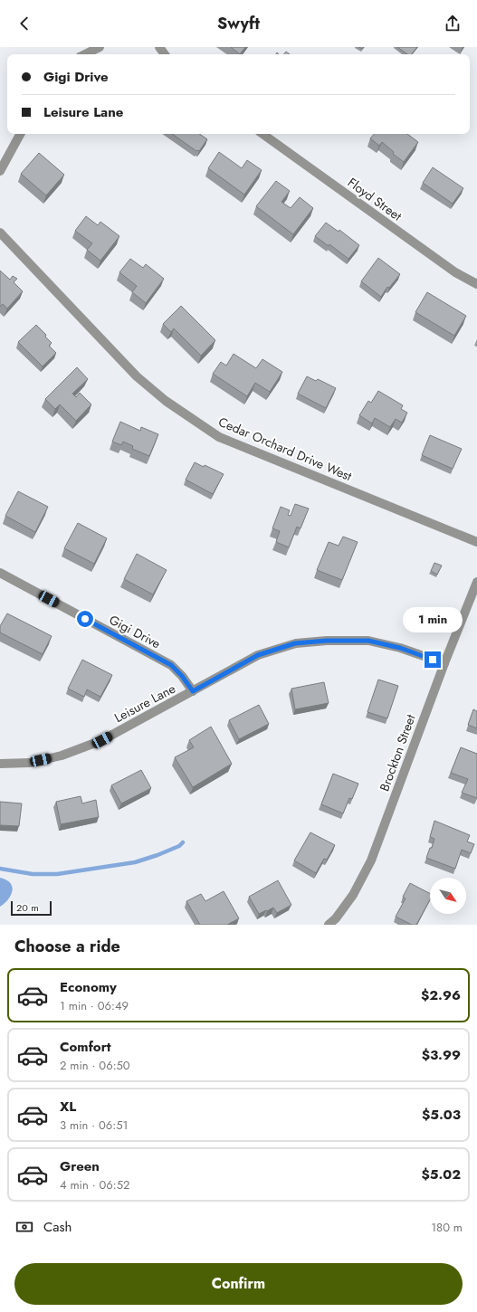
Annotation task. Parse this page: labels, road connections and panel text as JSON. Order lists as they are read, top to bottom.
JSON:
{
  "streets": {
    "street": [
      "Floyd Street",
      "Cedar Orchard Drive West",
      "Gigi Drive",
      "Leisure Lane",
      "Brockton Street"
    ]
  },
  "crossings": [
    ["Gigi Drive", "Leisure Lane"],
    ["Leisure Lane", "Brockton Street"]
  ],
  "scale_bar": "20 m",
  "north": "bottom right",
  "page": {
    "header": "Swyft",
    "banner": ["Gigi Drive", "Leisure Lane"],
    "bubble": "1 min",
    "scale": "20 m",
    "heading": "Choose a ride",
    "list": [
      {
        "name": "Economy",
        "note": "1 min · 06:49",
        "value": "$2.96"
      },
      {
        "name": "Comfort",
        "note": "2 min · 06:50",
        "value": "$3.99"
      },
      {
        "name": "XL",
        "note": "3 min · 06:51",
        "value": "$5.03"
      },
      {
        "name": "Green",
        "note": "4 min · 06:52",
        "value": "$5.02"
      }
    ],
    "pay": ["Cash", "180 m"],
    "buttons": "Confirm"
  }
}
